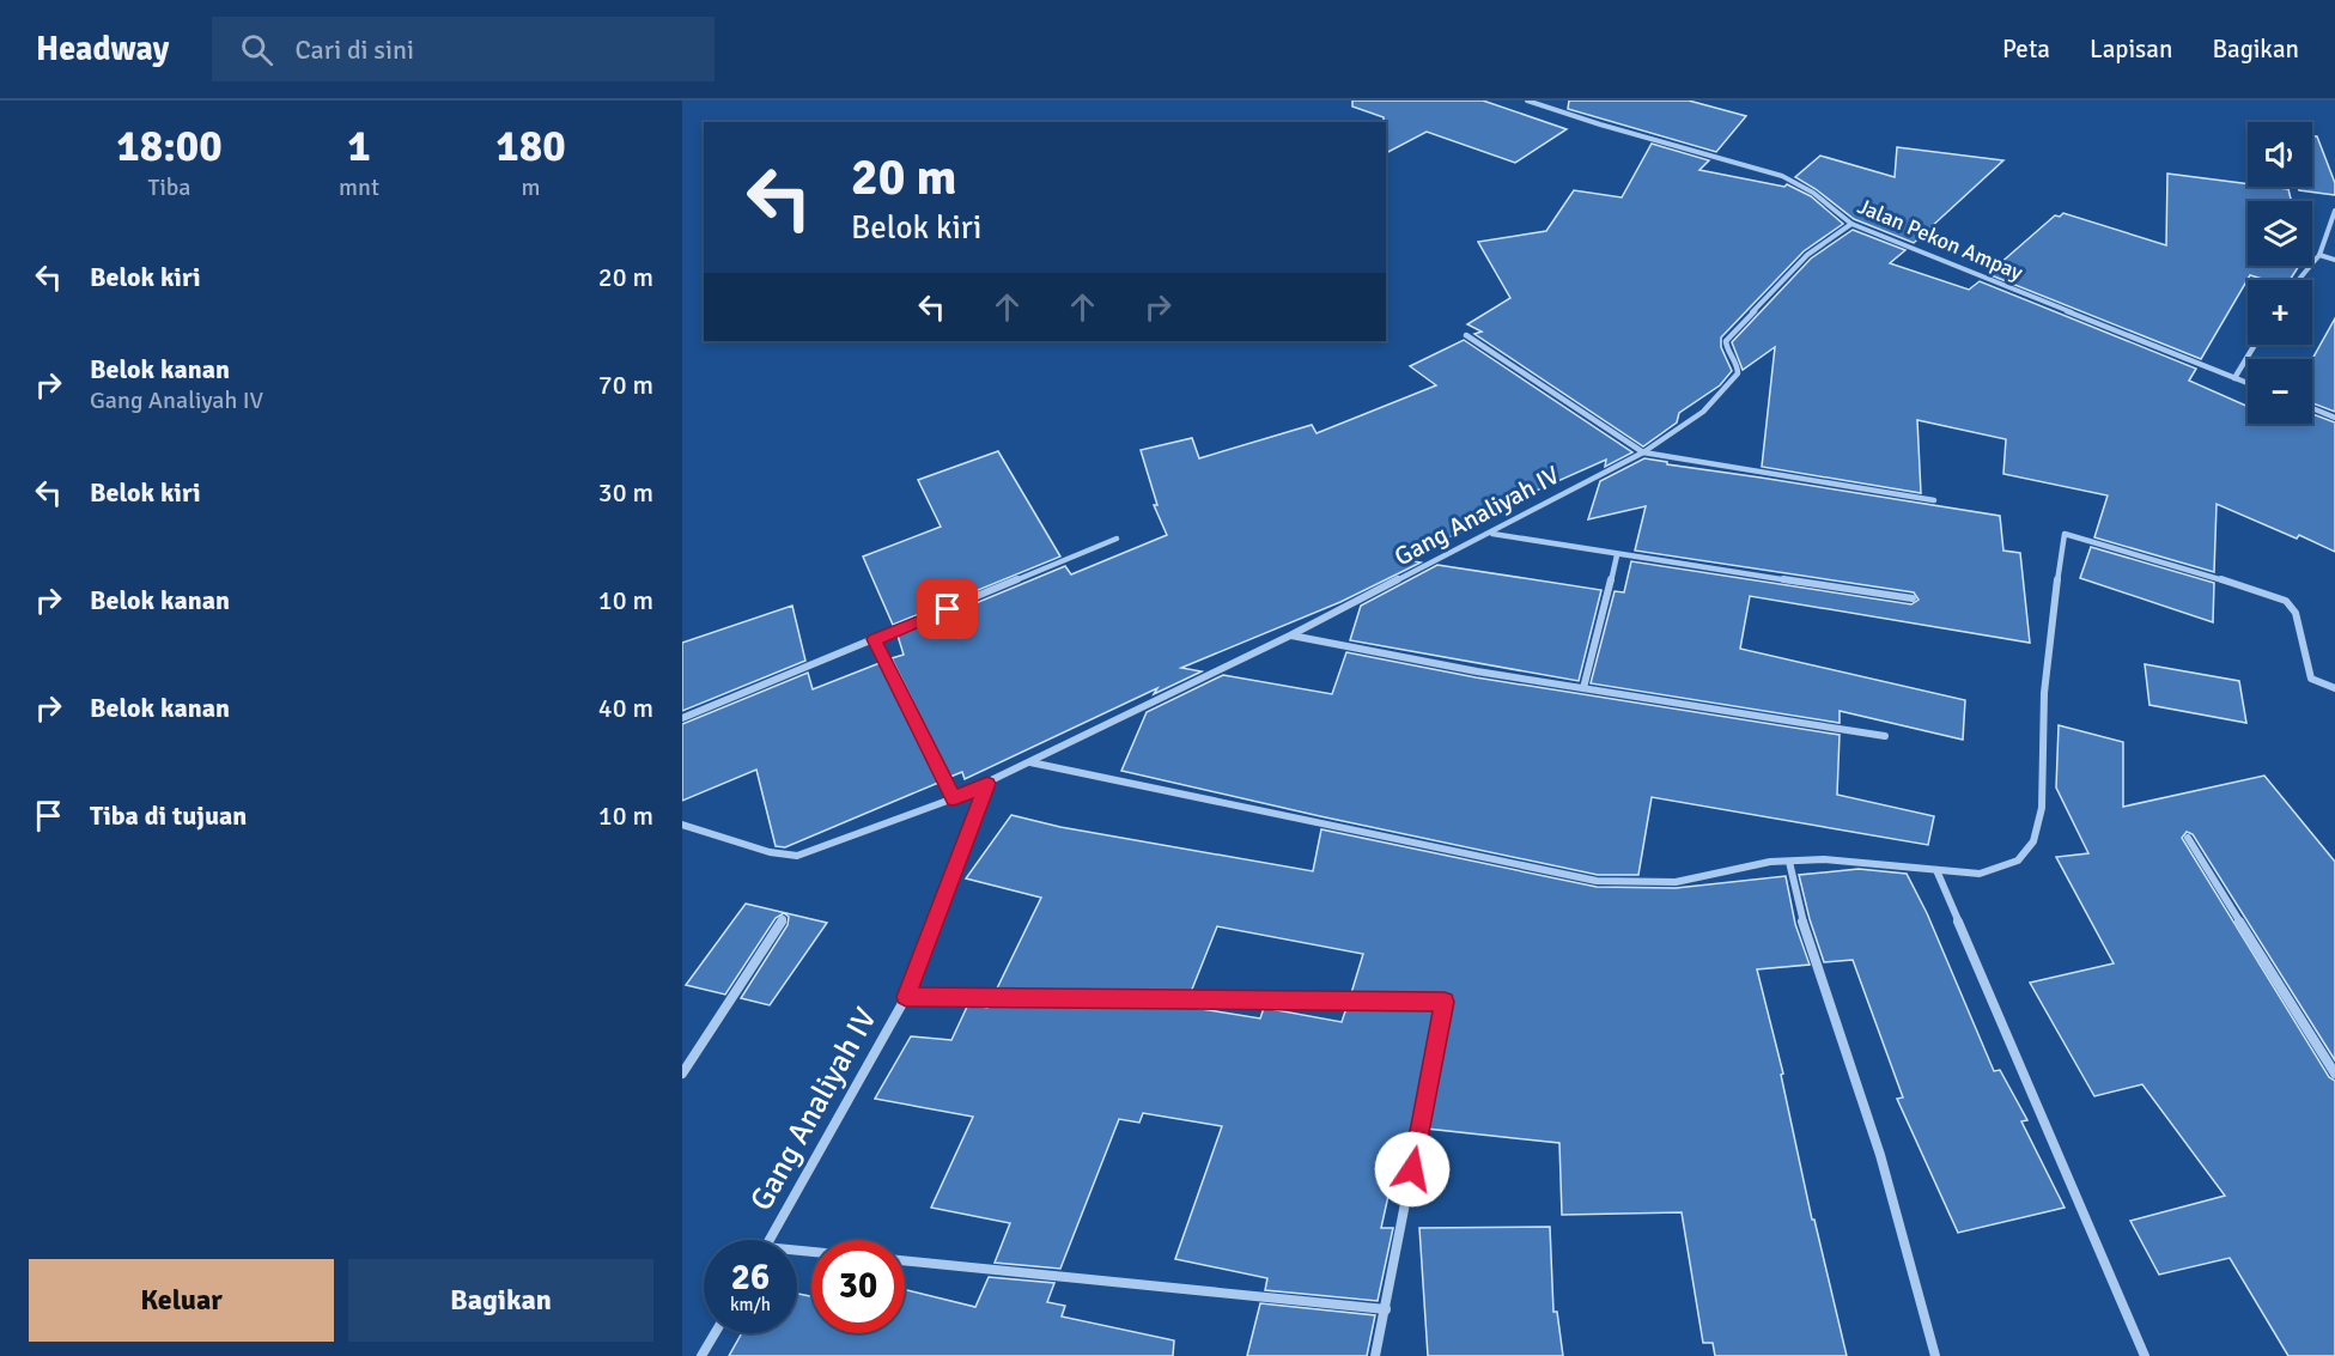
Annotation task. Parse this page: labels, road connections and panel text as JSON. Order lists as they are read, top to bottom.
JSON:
{
  "streets": {
    "street": ["Jalan Pekon Ampay", "Gang Analiyah IV"]
  },
  "crossings": [
    ["Jalan Pekon Ampay", "Gang Analiyah IV"]
  ],
  "page": {
    "header": "Headway",
    "search": "Cari di sini",
    "nav": ["Peta", "Lapisan", "Bagikan"],
    "eta": [
      "18:00",
      "Tiba",
      "1",
      "mnt",
      "180",
      "m"
    ],
    "map_buttons": ["+", "−"],
    "turn": ["20 m", "Belok kiri"],
    "list": [
      {
        "name": "Belok kiri",
        "value": "20 m"
      },
      {
        "name": "Belok kanan",
        "note": "Gang Analiyah IV",
        "value": "70 m"
      },
      {
        "name": "Belok kiri",
        "value": "30 m"
      },
      {
        "name": "Belok kanan",
        "value": "10 m"
      },
      {
        "name": "Belok kanan",
        "value": "40 m"
      },
      {
        "name": "Tiba di tujuan",
        "value": "10 m"
      }
    ],
    "speed": "26 km/h",
    "limit": "30",
    "buttons": ["Keluar", "Bagikan"]
  }
}
